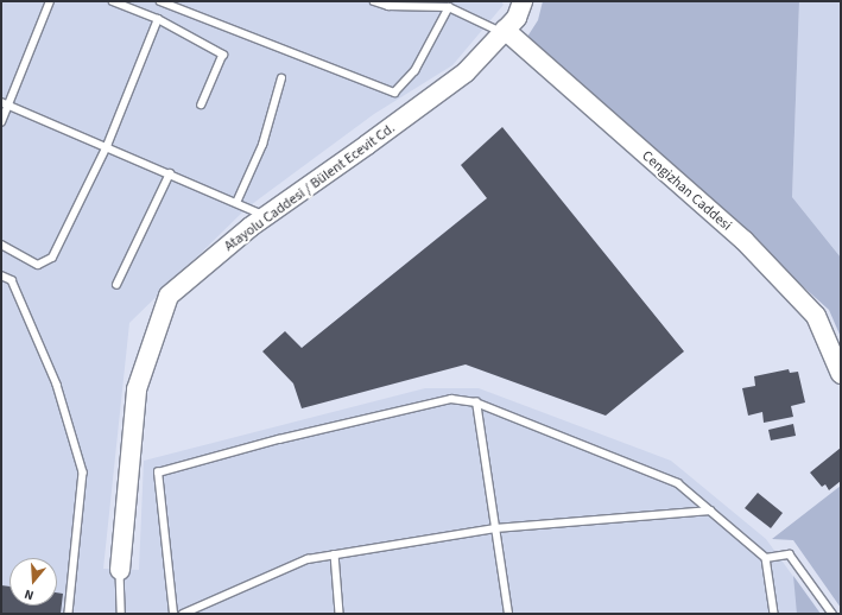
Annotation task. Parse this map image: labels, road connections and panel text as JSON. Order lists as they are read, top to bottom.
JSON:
{
  "streets": {
    "street": ["Atayolu Caddesi / Bülent Ecevit Cd.", "Cengizhan Caddesi"]
  },
  "crossings": [
    ["Atayolu Caddesi / Bülent Ecevit Cd.", "Cengizhan Caddesi"]
  ],
  "north": "bottom"
}
